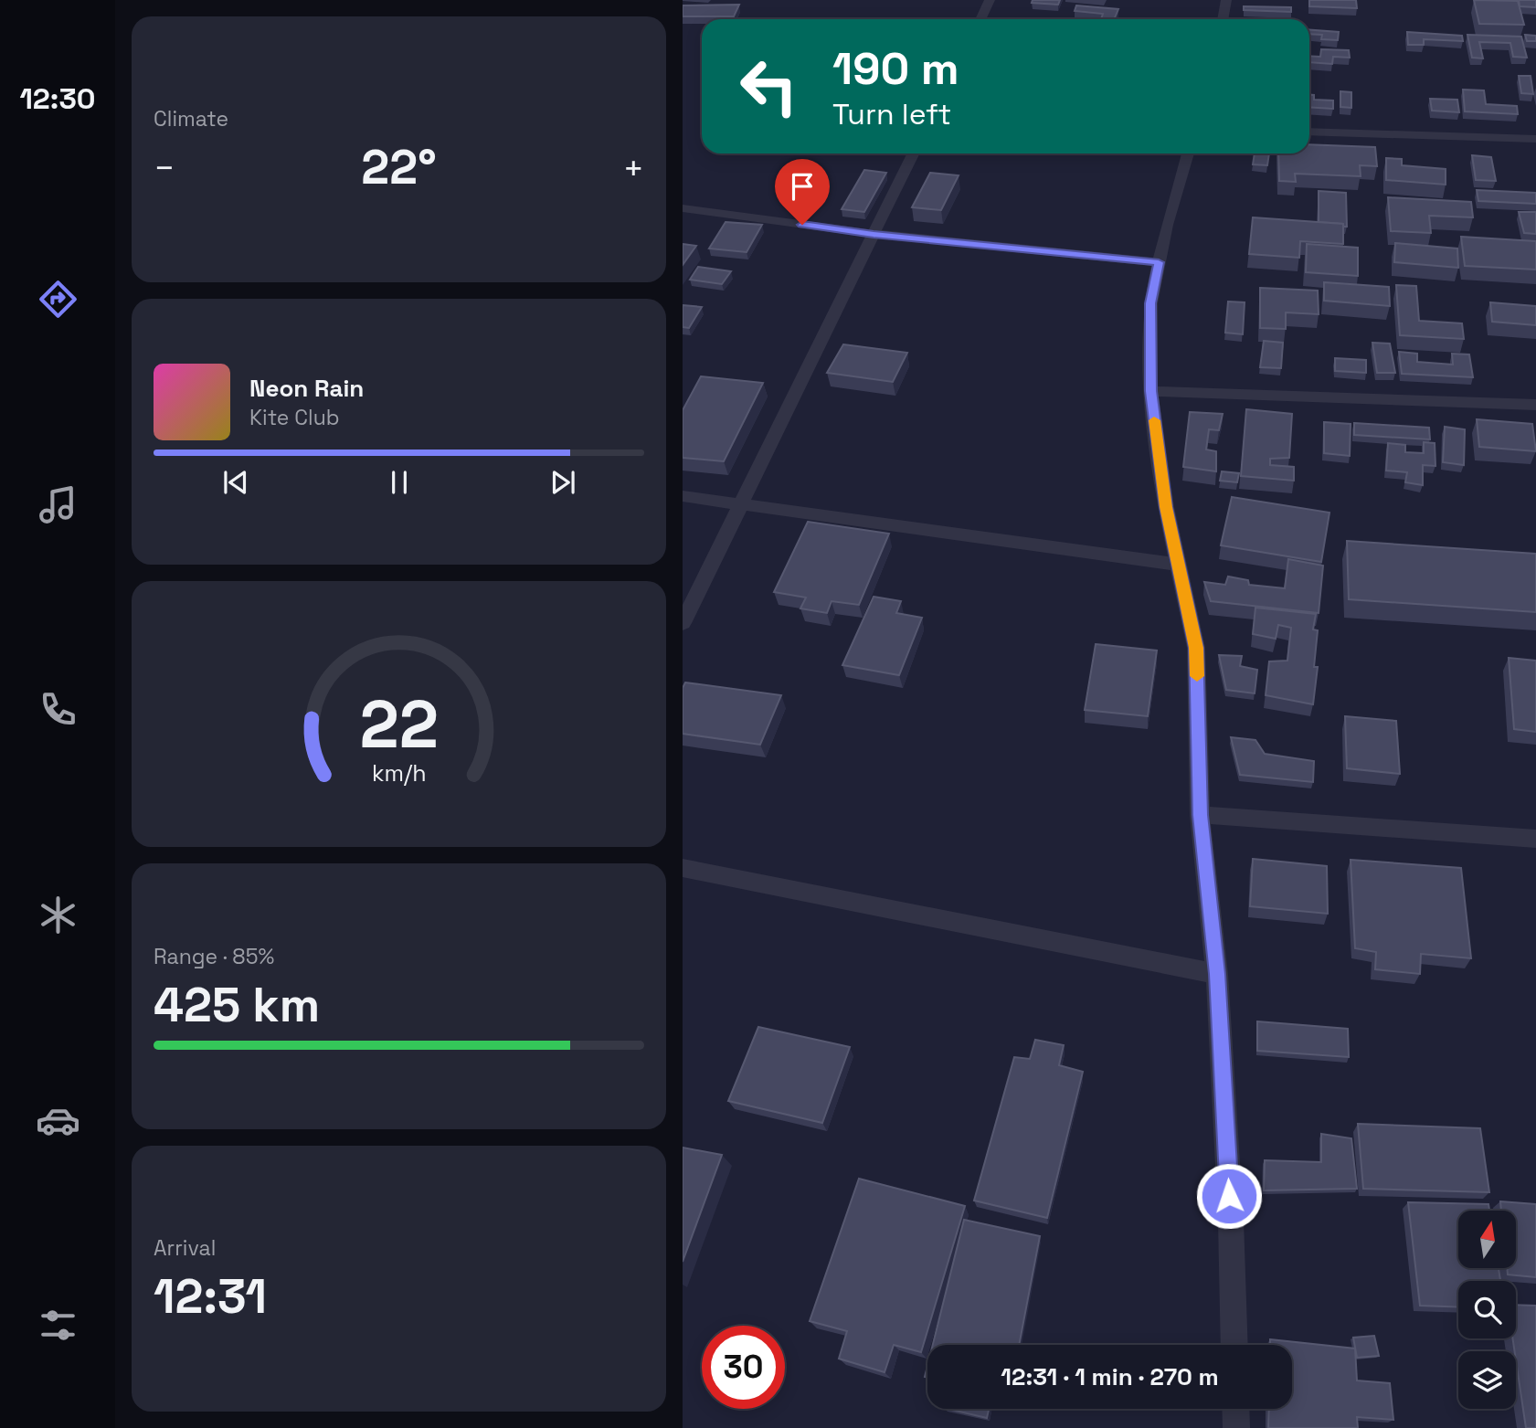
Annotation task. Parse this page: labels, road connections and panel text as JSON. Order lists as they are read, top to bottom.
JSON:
{
  "north": "top",
  "page": {
    "tabs": "12:30",
    "tile": [
      "Climate",
      ["Range · 85%", "425 km"],
      ["Arrival", "12:31"]
    ],
    "turn": ["190 m", "Turn left"],
    "heat": ["−", "22°", "+"],
    "song": ["Neon Rain", "Kite Club"],
    "limit": "30",
    "trip": "12:31 · 1 min · 270 m",
    "gauge": ["22", "km/h"]
  }
}
